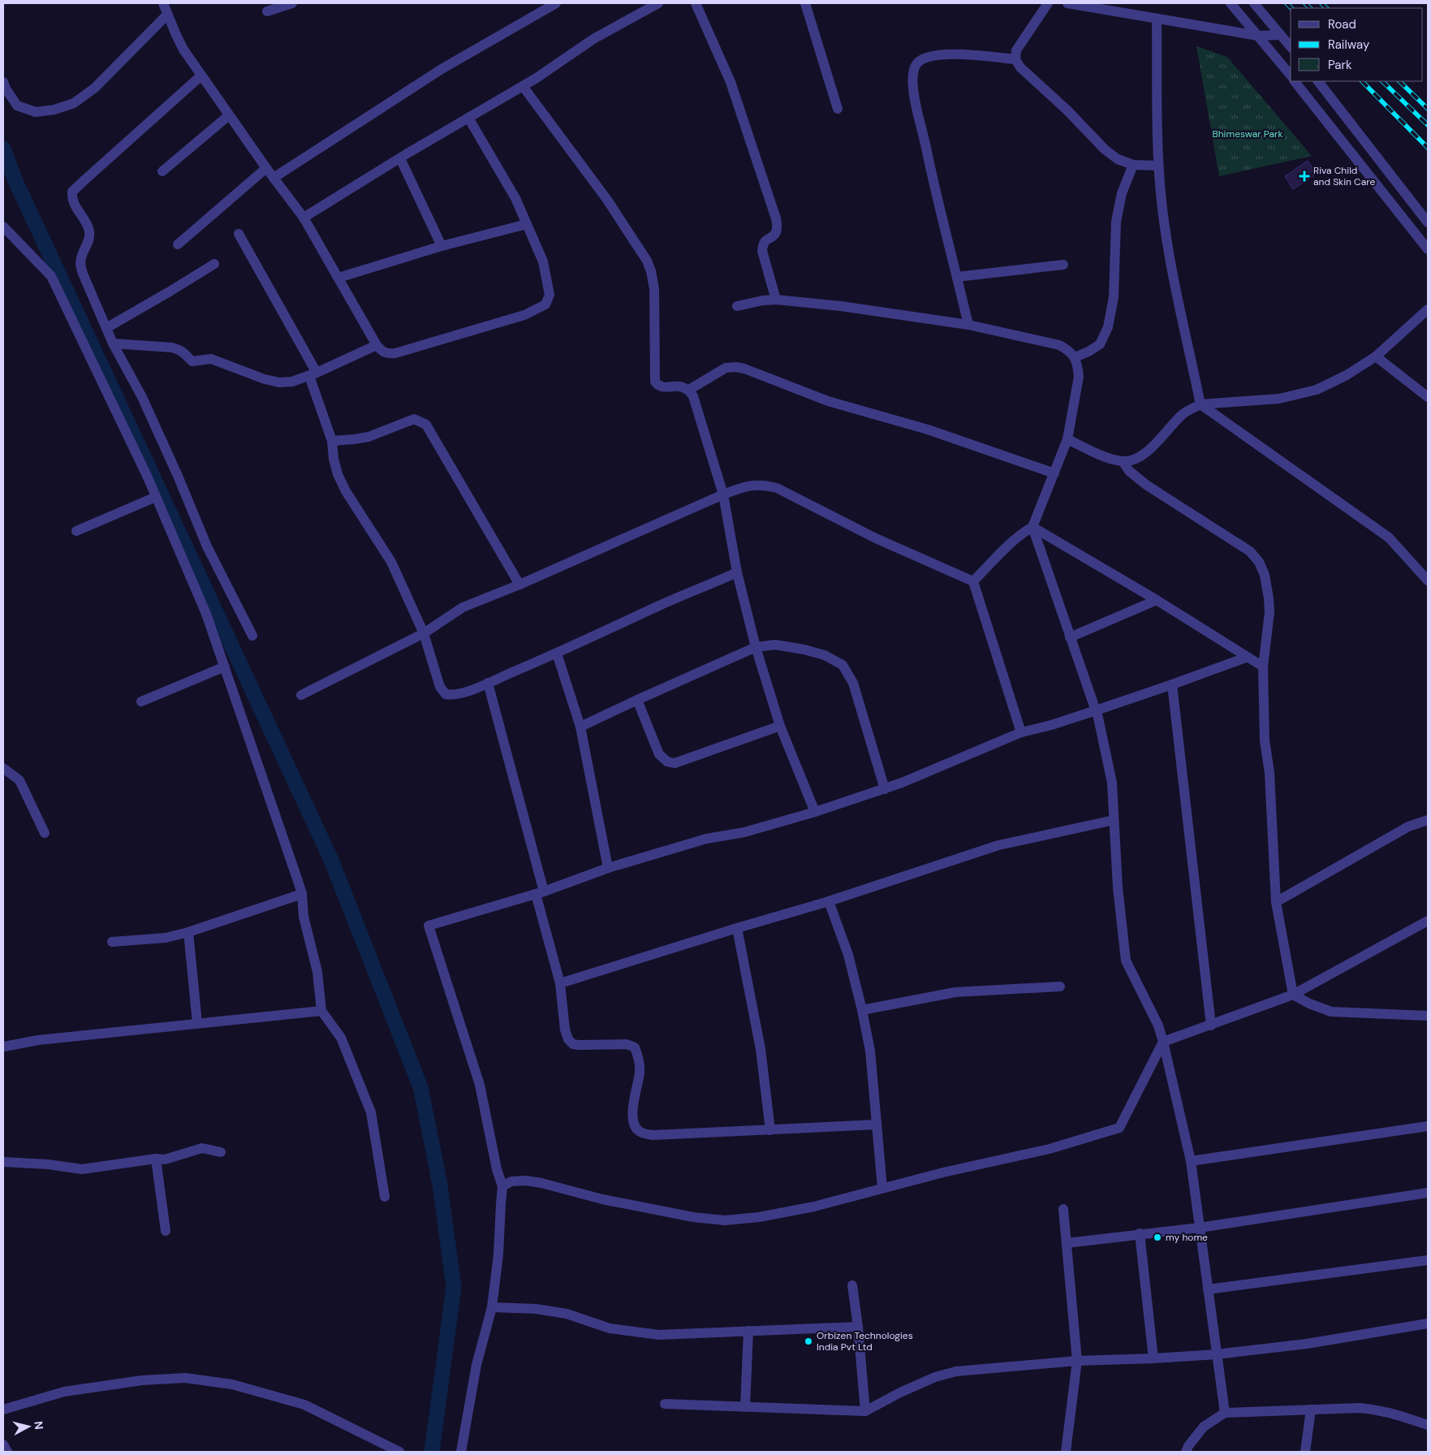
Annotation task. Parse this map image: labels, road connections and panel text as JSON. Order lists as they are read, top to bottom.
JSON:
{
  "parks": ["Bhimeswar Park"],
  "places": {
    "health": ["Riva Child and Skin Care"],
    "other": ["my home", "Orbizen Technologies India Pvt Ltd"]
  },
  "legend": ["Road", "Railway", "Park"],
  "north": "right"
}
